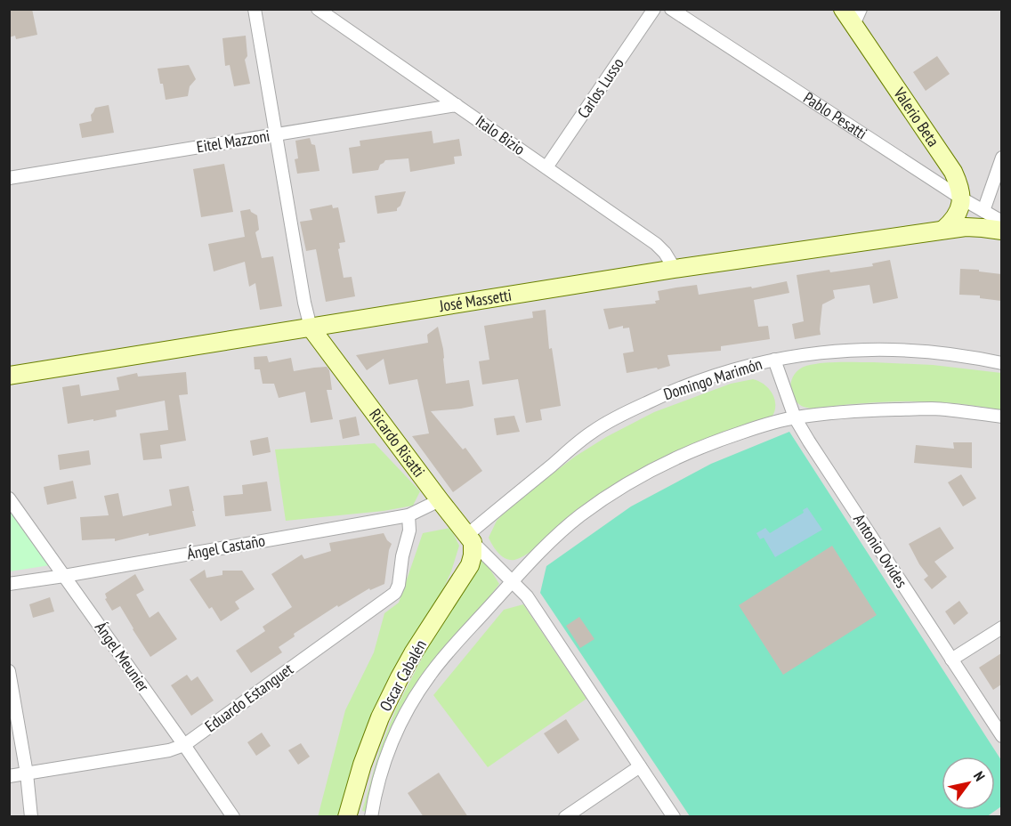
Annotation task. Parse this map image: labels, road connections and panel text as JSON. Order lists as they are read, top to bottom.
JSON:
{
  "streets": {
    "main road": [
      "Valerio Beta",
      "José Massetti",
      "Ricardo Risatti",
      "Oscar Cabalén"
    ],
    "street": [
      "Carlos Lusso",
      "Pablo Pesatti",
      "Italo Bizio",
      "Eitel Mazzoni",
      "Domingo Marimón",
      "Ángel Castaño",
      "Antonio Ovides",
      "Ángel Meunier",
      "Eduardo Estanguet"
    ]
  },
  "crossings": [
    ["Carlos Lusso", "Italo Bizio"],
    ["Pablo Pesatti", "Valerio Beta"],
    ["Italo Bizio", "Eitel Mazzoni"],
    ["Italo Bizio", "José Massetti"],
    ["Eitel Mazzoni", "Ricardo Risatti"],
    ["José Massetti", "Ricardo Risatti"],
    ["Domingo Marimón", "Ricardo Risatti"],
    ["Domingo Marimón", "Antonio Ovides"],
    ["Domingo Marimón", "Oscar Cabalén"],
    ["Ricardo Risatti", "Ángel Castaño"],
    ["Ricardo Risatti", "Oscar Cabalén"],
    ["Ángel Castaño", "Ángel Meunier"],
    ["Ángel Castaño", "Eduardo Estanguet"],
    ["Ángel Meunier", "Eduardo Estanguet"]
  ],
  "north": "top right"
}
